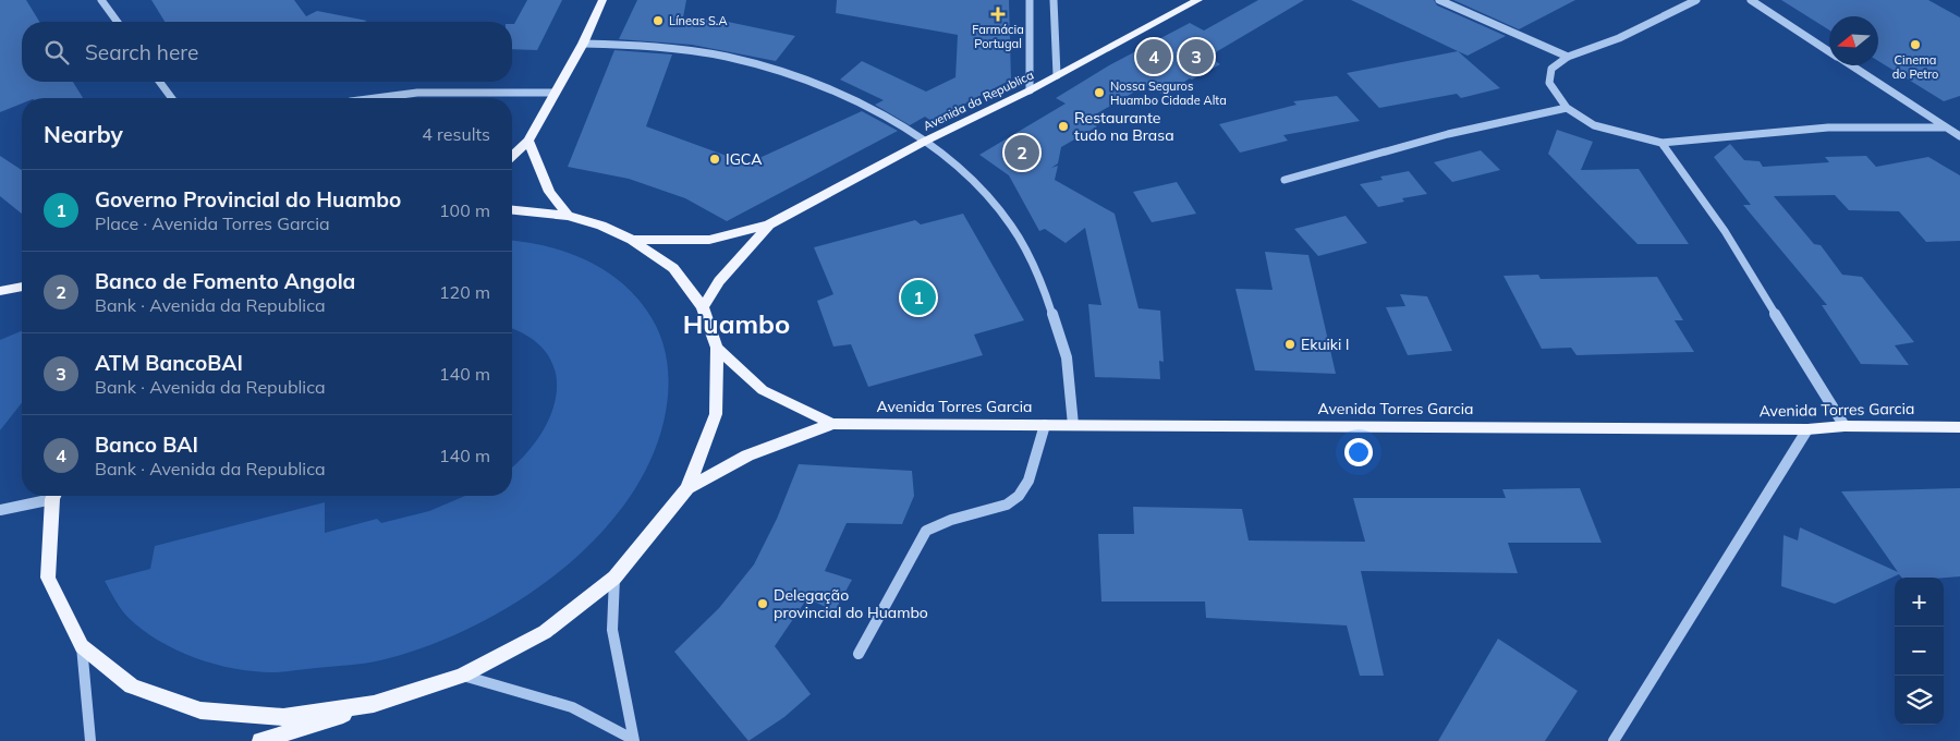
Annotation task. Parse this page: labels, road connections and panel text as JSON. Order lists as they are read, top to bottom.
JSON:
{
  "streets": {
    "main road": ["Avenida da Republica", "Avenida Torres Garcia"]
  },
  "districts": ["Huambo"],
  "places": {
    "health": ["Farmácia Portugal"],
    "other": [
      "Líneas S.A",
      "Cinema do Petro",
      "Nossa Seguros Huambo Cidade Alta",
      "Restaurante tudo na Brasa",
      "IGCA",
      "Ekuiki l",
      "Delegação provincial do Huambo"
    ]
  },
  "north": "left",
  "page": {
    "search": "Search here",
    "pins": [
      "3",
      "4",
      "2",
      "1"
    ],
    "heading": ["Nearby", "4 results"],
    "list": [
      {
        "mark": "1",
        "name": "Governo Provincial do Huambo",
        "note": "Place · Avenida Torres Garcia",
        "value": "100 m"
      },
      {
        "mark": "2",
        "name": "Banco de Fomento Angola",
        "note": "Bank · Avenida da Republica",
        "value": "120 m"
      },
      {
        "mark": "3",
        "name": "ATM BancoBAI",
        "note": "Bank · Avenida da Republica",
        "value": "140 m"
      },
      {
        "mark": "4",
        "name": "Banco BAI",
        "note": "Bank · Avenida da Republica",
        "value": "140 m"
      }
    ],
    "map_buttons": ["+", "−"]
  }
}
